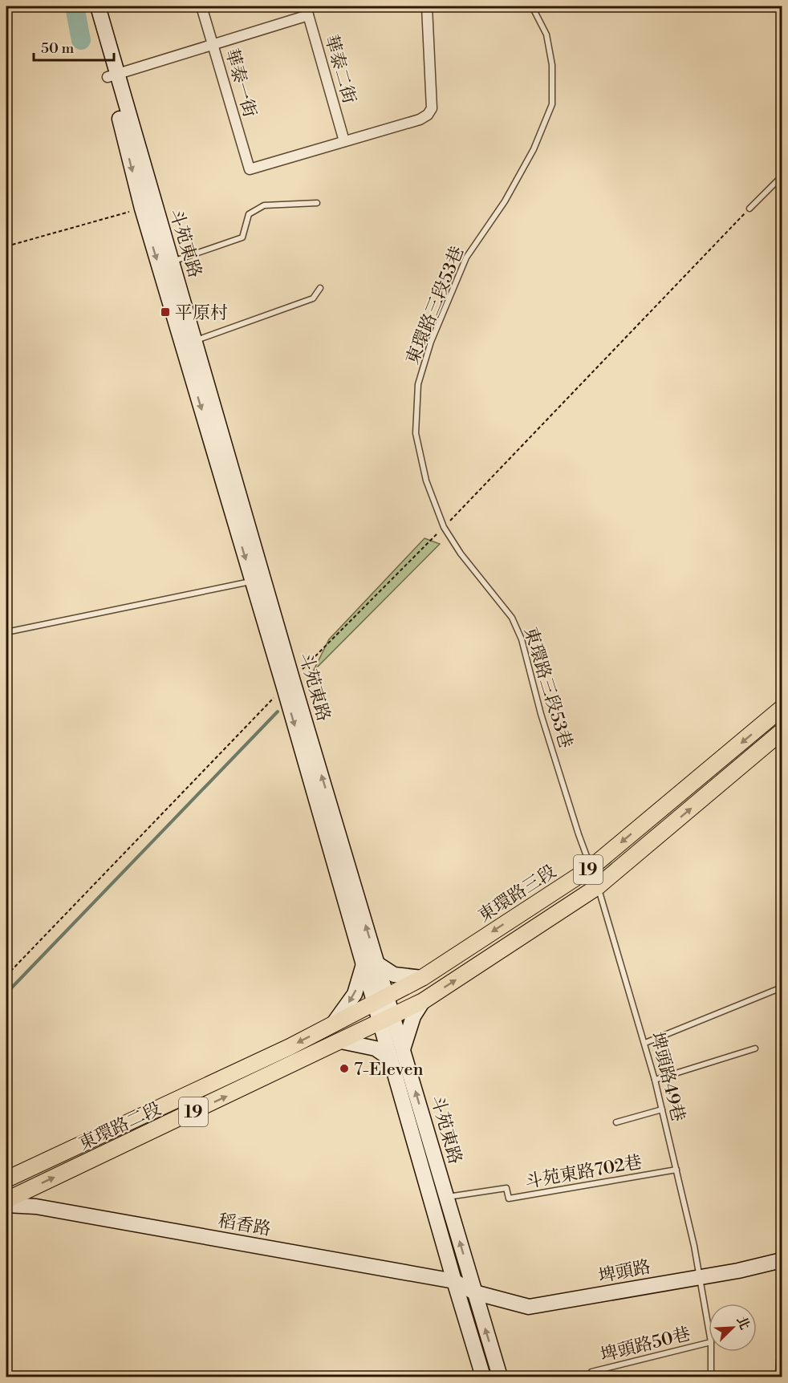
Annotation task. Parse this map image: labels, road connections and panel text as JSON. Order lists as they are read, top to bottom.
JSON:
{
  "streets": {
    "main road": [
      "斗苑東路",
      "19",
      "東環路三段",
      "東環路二段",
      "稻香路",
      "埤頭路"
    ],
    "street": ["華泰二街", "華泰一街"],
    "lane": [
      "東環路三段53巷",
      "埤頭路49巷",
      "斗苑東路702巷",
      "埤頭路50巷"
    ]
  },
  "crossings": [
    ["華泰二街", "華泰一街"],
    ["斗苑東路", "19"],
    ["斗苑東路", "東環路三段"],
    ["斗苑東路", "東環路二段"],
    ["斗苑東路", "斗苑東路702巷"],
    ["斗苑東路", "稻香路"],
    ["斗苑東路", "埤頭路"],
    ["東環路三段53巷", "19"],
    ["東環路三段53巷", "東環路三段"],
    ["東環路三段53巷", "埤頭路49巷"],
    ["19", "埤頭路49巷"],
    ["19", "東環路二段"],
    ["東環路三段", "東環路二段"],
    ["埤頭路49巷", "斗苑東路702巷"],
    ["埤頭路49巷", "埤頭路"],
    ["埤頭路49巷", "埤頭路50巷"],
    ["稻香路", "埤頭路"],
    ["埤頭路", "埤頭路50巷"]
  ],
  "places": {
    "transit": ["平原村"],
    "other": ["7-Eleven"]
  },
  "scale_bar": "50 m",
  "north": "top right"
}
